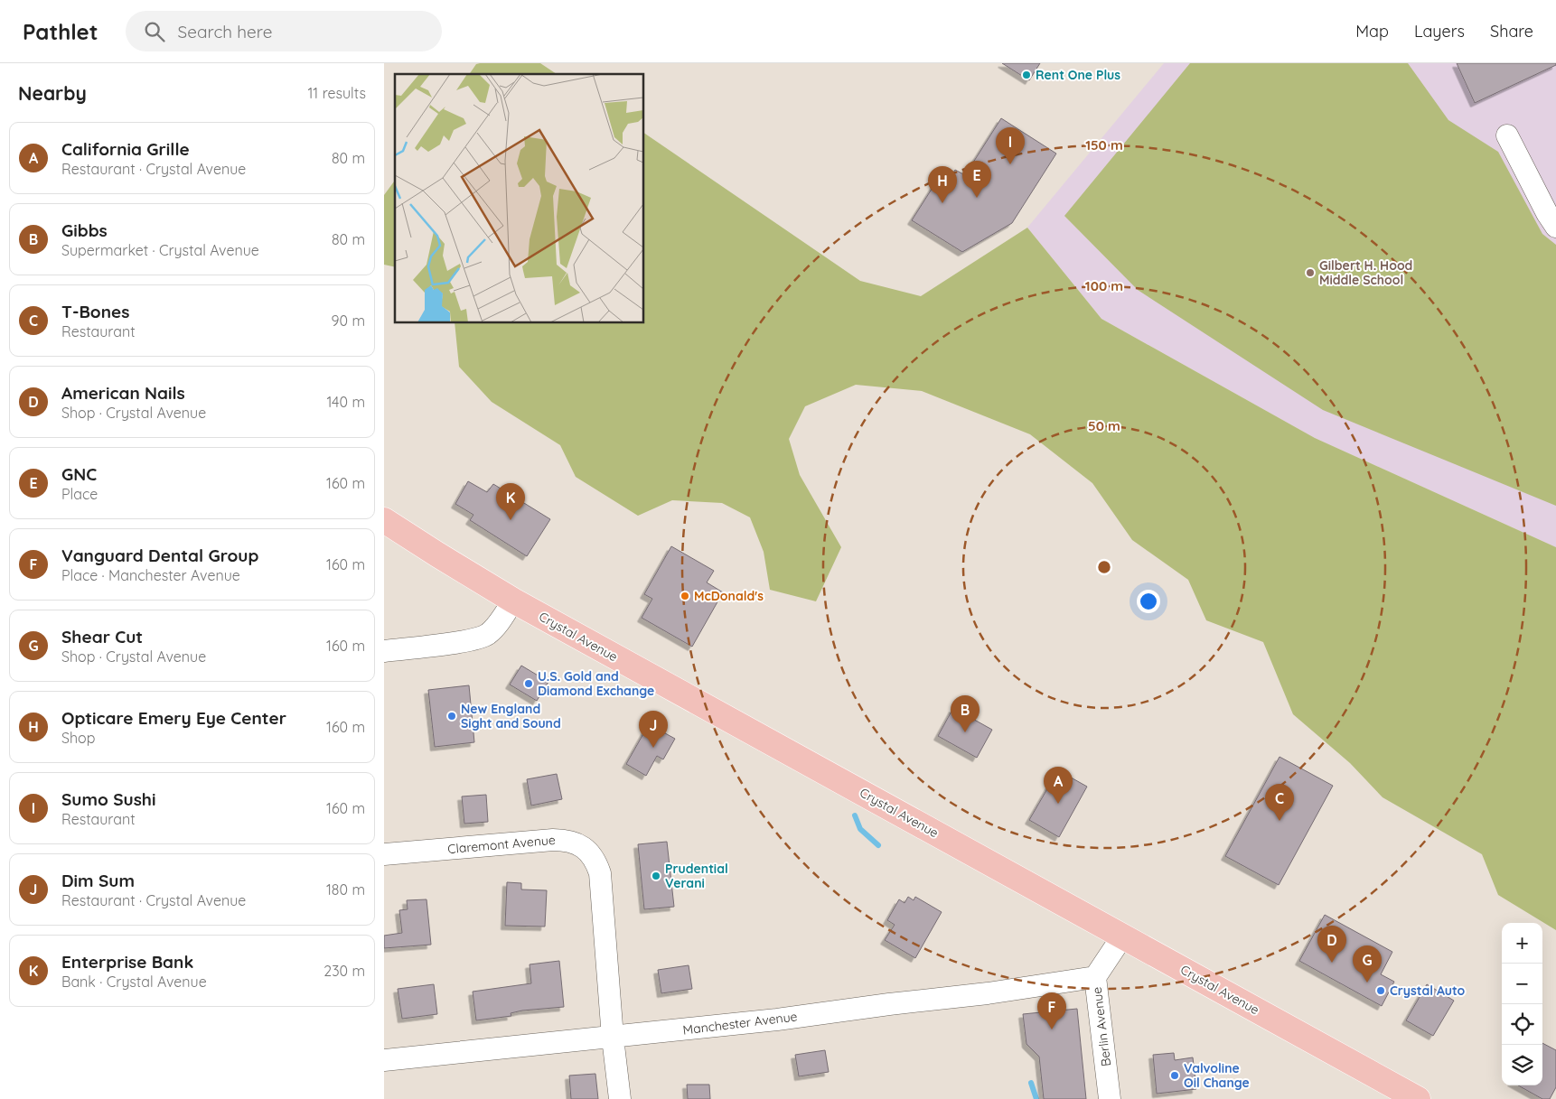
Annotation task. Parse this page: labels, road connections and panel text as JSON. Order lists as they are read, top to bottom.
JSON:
{
  "streets": {
    "main road": ["Crystal Avenue"],
    "street": ["Claremont Avenue", "Manchester Avenue", "Berlin Avenue"]
  },
  "crossings": [
    ["Crystal Avenue", "Berlin Avenue"],
    ["Claremont Avenue", "Manchester Avenue"],
    ["Manchester Avenue", "Berlin Avenue"]
  ],
  "places": [
    "Rent One Plus",
    "Gilbert H. Hood Middle School",
    "McDonald's",
    "U.S. Gold and Diamond Exchange",
    "New England Sight and Sound",
    "Prudential Verani",
    "Crystal Auto",
    "Valvoline Oil Change"
  ],
  "page": {
    "header": "Pathlet",
    "search": "Search here",
    "nav": ["Map", "Layers", "Share"],
    "heading": ["Nearby", "11 results"],
    "list": [
      {
        "mark": "A",
        "name": "California Grille",
        "note": "Restaurant · Crystal Avenue",
        "value": "80 m"
      },
      {
        "mark": "B",
        "name": "Gibbs",
        "note": "Supermarket · Crystal Avenue",
        "value": "80 m"
      },
      {
        "mark": "C",
        "name": "T-Bones",
        "note": "Restaurant",
        "value": "90 m"
      },
      {
        "mark": "D",
        "name": "American Nails",
        "note": "Shop · Crystal Avenue",
        "value": "140 m"
      },
      {
        "mark": "E",
        "name": "GNC",
        "note": "Place",
        "value": "160 m"
      },
      {
        "mark": "F",
        "name": "Vanguard Dental Group",
        "note": "Place · Manchester Avenue",
        "value": "160 m"
      },
      {
        "mark": "G",
        "name": "Shear Cut",
        "note": "Shop · Crystal Avenue",
        "value": "160 m"
      },
      {
        "mark": "H",
        "name": "Opticare Emery Eye Center",
        "note": "Shop",
        "value": "160 m"
      },
      {
        "mark": "I",
        "name": "Sumo Sushi",
        "note": "Restaurant",
        "value": "160 m"
      },
      {
        "mark": "J",
        "name": "Dim Sum",
        "note": "Restaurant · Crystal Avenue",
        "value": "180 m"
      },
      {
        "mark": "K",
        "name": "Enterprise Bank",
        "note": "Bank · Crystal Avenue",
        "value": "230 m"
      }
    ],
    "pins": [
      "I",
      "E",
      "H",
      "K",
      "B",
      "J",
      "A",
      "C",
      "D",
      "G",
      "F"
    ],
    "map_buttons": ["+", "−"]
  },
  "rings": ["150 m", "100 m", "50 m"]
}
